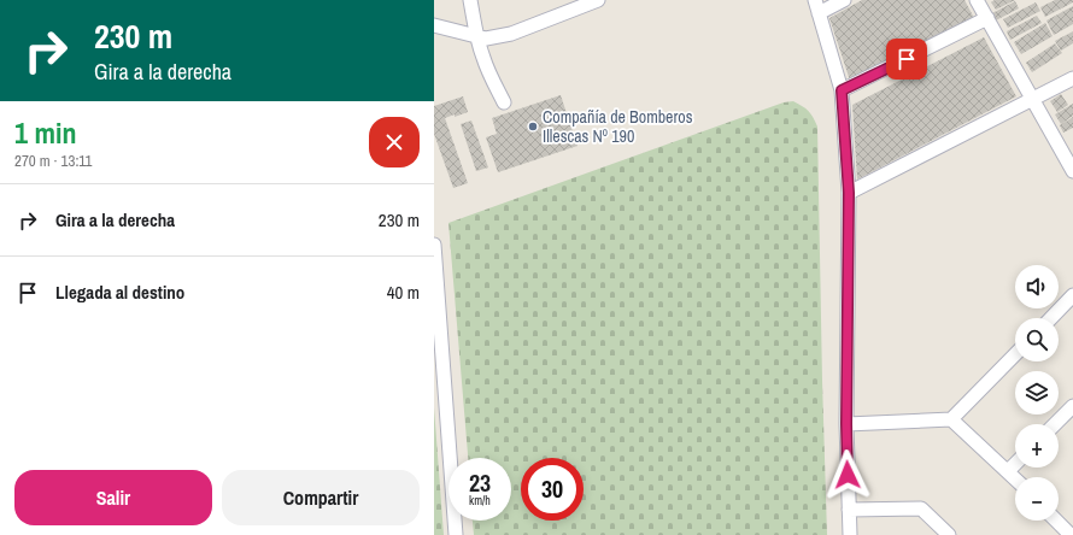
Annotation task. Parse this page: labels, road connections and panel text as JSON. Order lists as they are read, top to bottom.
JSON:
{
  "places": ["Compañía de Bomberos Illescas Nº 190"],
  "page": {
    "turn": ["230 m", "Gira a la derecha"],
    "heading": ["1 min", "270 m · 13:11"],
    "list": [
      {
        "name": "Gira a la derecha",
        "value": "230 m"
      },
      {
        "name": "Llegada al destino",
        "value": "40 m"
      }
    ],
    "map_buttons": ["+", "−"],
    "speed": "23 km/h",
    "limit": "30",
    "buttons": ["Salir", "Compartir"]
  }
}
